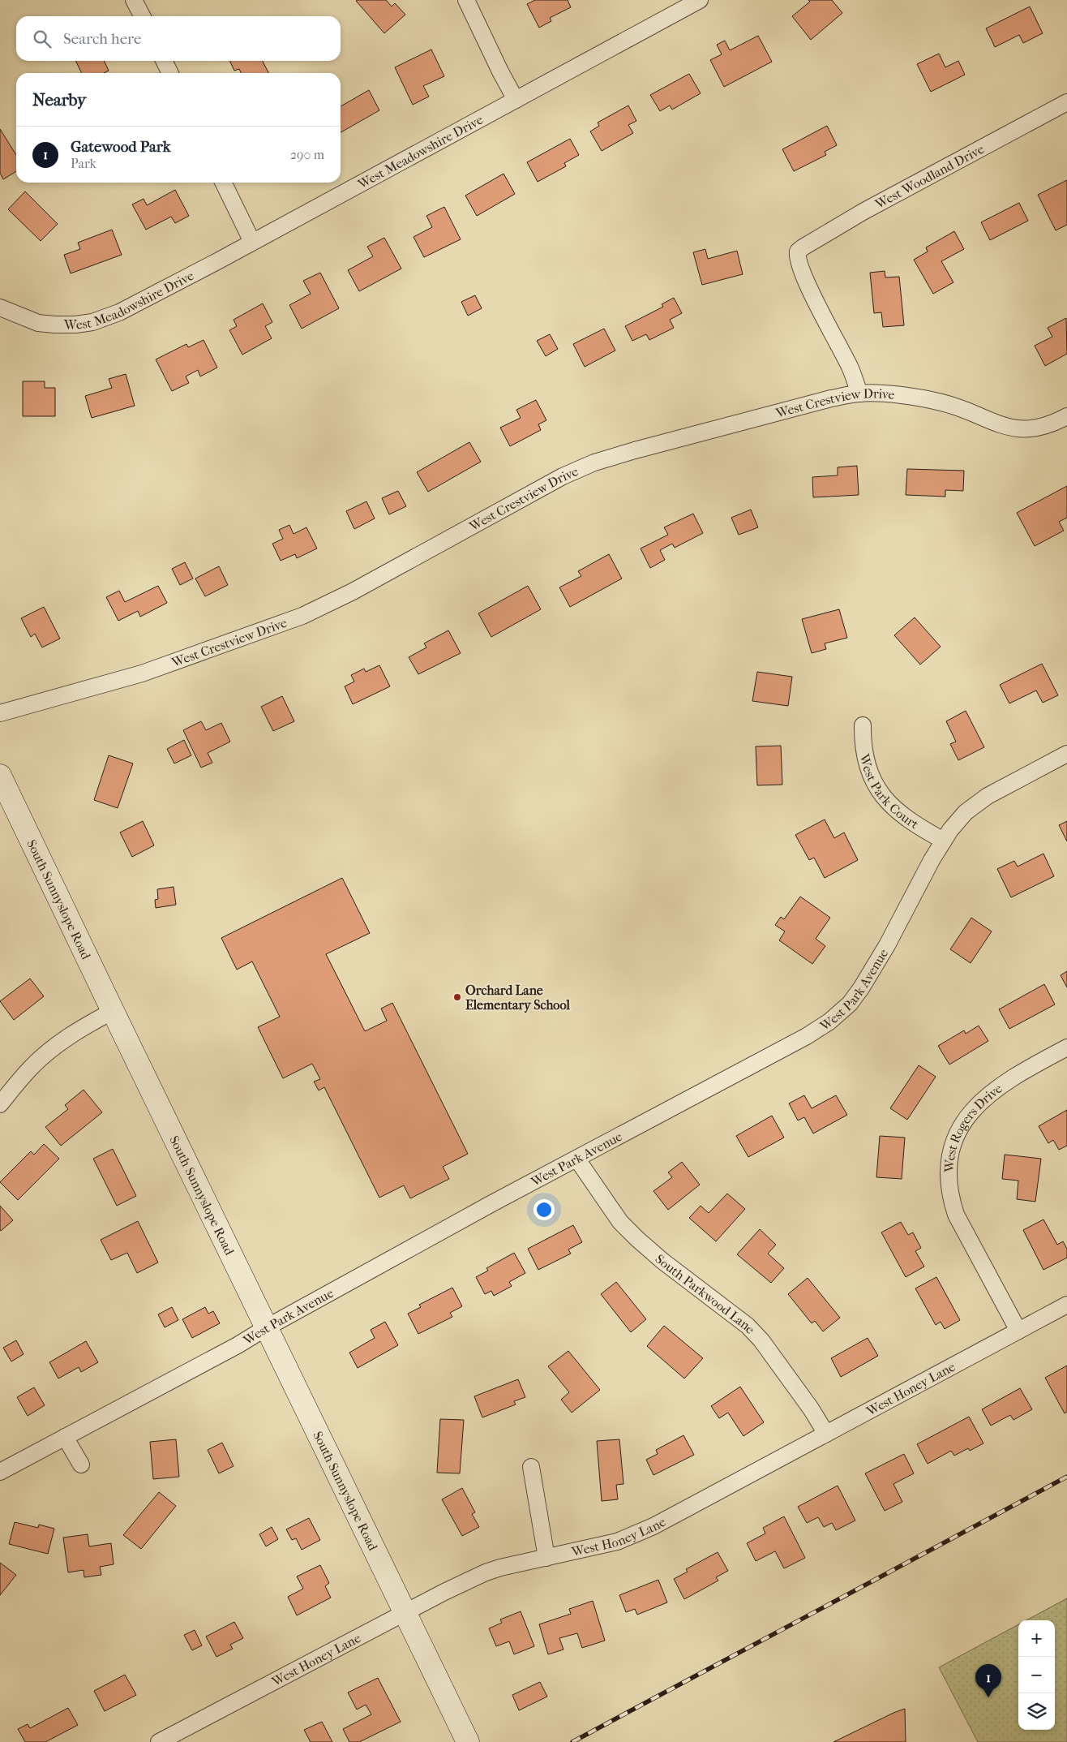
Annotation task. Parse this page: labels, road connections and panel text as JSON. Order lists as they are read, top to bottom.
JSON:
{
  "streets": {
    "street": [
      "West Meadowshire Drive",
      "West Woodland Drive",
      "West Crestview Drive",
      "West Park Court",
      "South Sunnyslope Road",
      "West Park Avenue",
      "West Rogers Drive",
      "South Parkwood Lane",
      "West Honey Lane"
    ]
  },
  "crossings": [
    ["West Woodland Drive", "West Crestview Drive"],
    ["West Park Court", "West Park Avenue"],
    ["South Sunnyslope Road", "West Park Avenue"],
    ["South Sunnyslope Road", "West Honey Lane"],
    ["West Park Avenue", "South Parkwood Lane"],
    ["West Rogers Drive", "West Honey Lane"],
    ["South Parkwood Lane", "West Honey Lane"]
  ],
  "places": ["Orchard Lane Elementary School"],
  "page": {
    "search": "Search here",
    "heading": "Nearby",
    "list": [
      {
        "mark": "1",
        "name": "Gatewood Park",
        "note": "Park",
        "value": "290 m"
      }
    ],
    "map_buttons": ["+", "−"],
    "pins": "1"
  }
}
